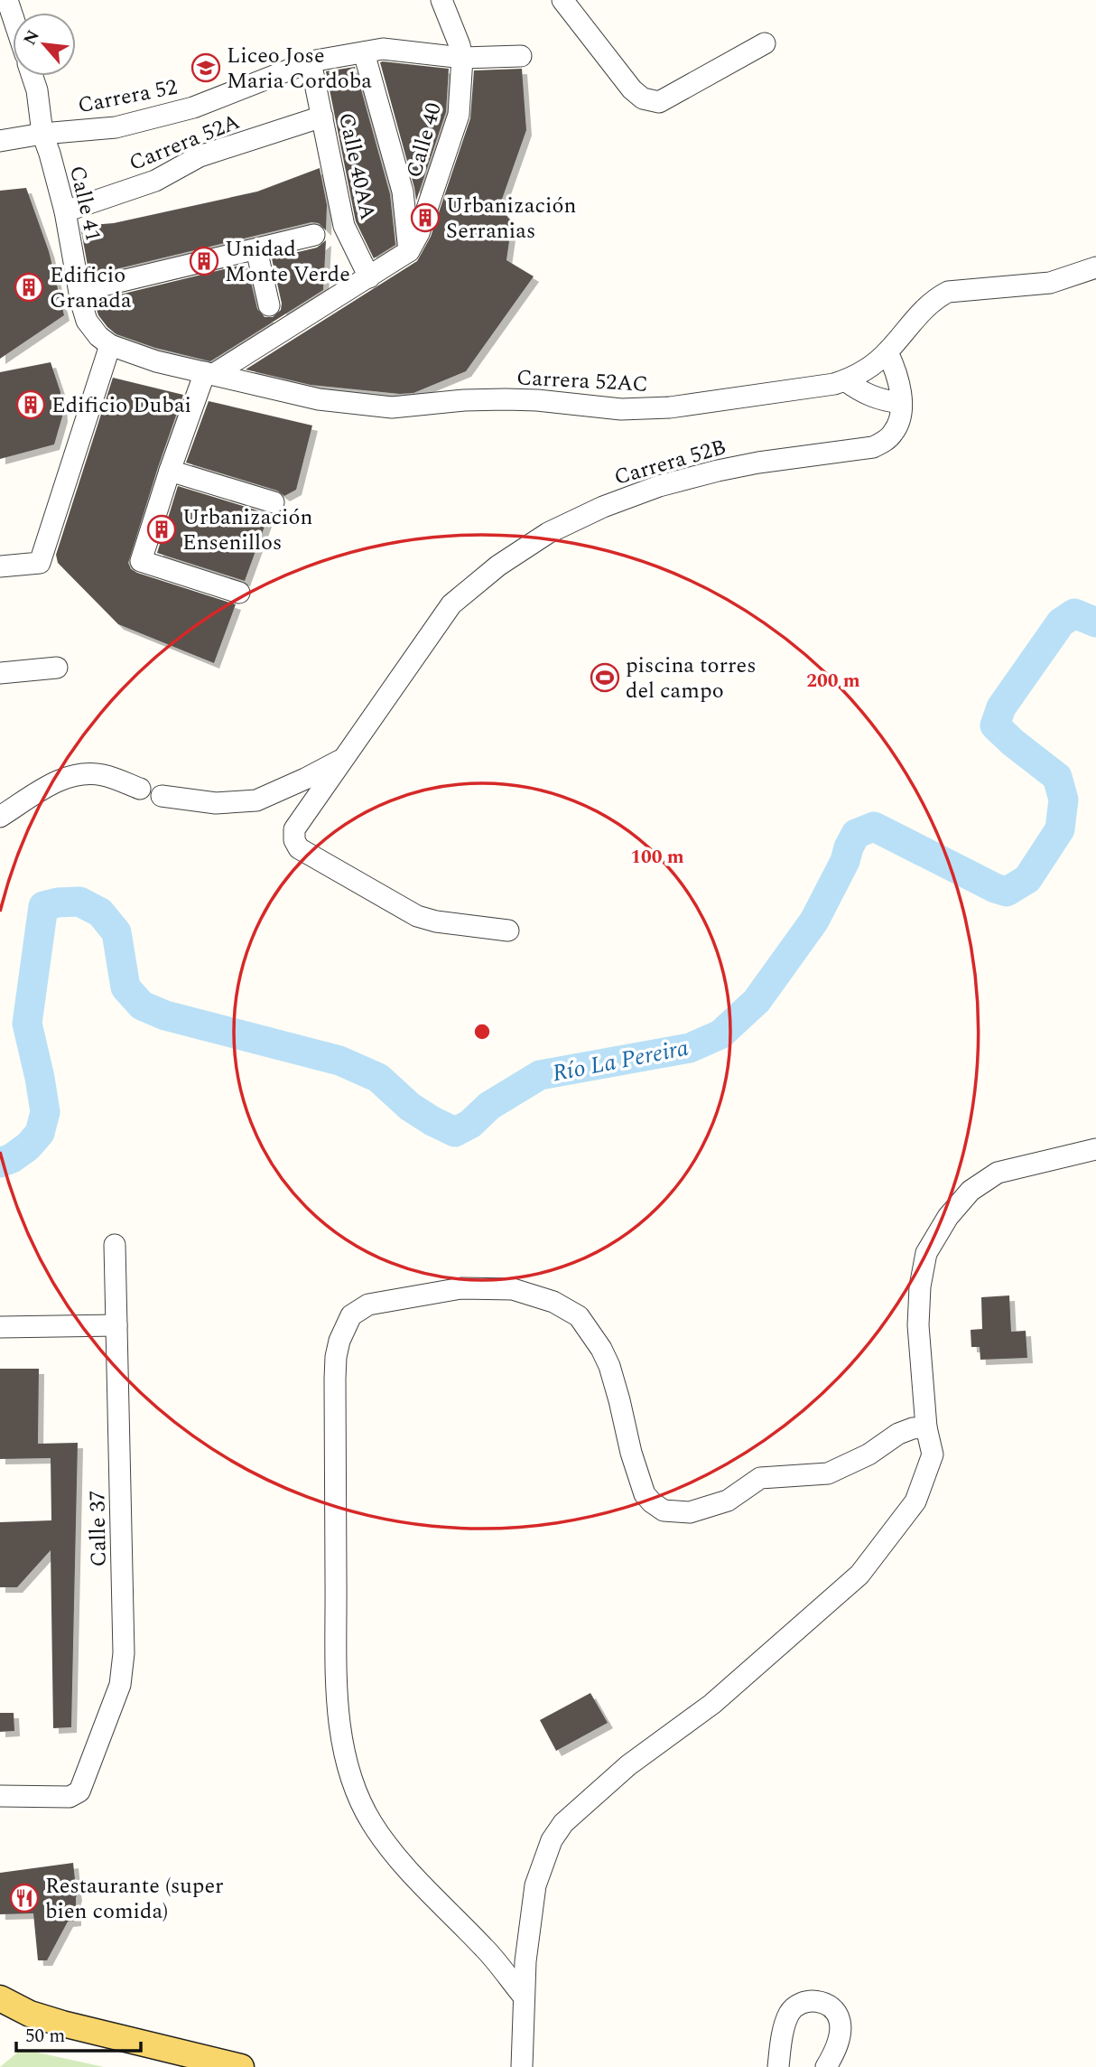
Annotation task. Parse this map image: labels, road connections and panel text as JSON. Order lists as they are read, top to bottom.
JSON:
{
  "streets": {
    "street": [
      "Carrera 52",
      "Calle 40",
      "Carrera 52A",
      "Calle 40AA",
      "Calle 41",
      "Carrera 52AC",
      "Carrera 52B",
      "Calle 37"
    ]
  },
  "crossings": [
    ["Carrera 52", "Calle 40"],
    ["Carrera 52", "Calle 40AA"],
    ["Carrera 52", "Calle 41"],
    ["Carrera 52A", "Calle 40AA"],
    ["Carrera 52A", "Calle 41"],
    ["Calle 41", "Carrera 52AC"],
    ["Carrera 52AC", "Carrera 52B"]
  ],
  "water": ["Río La Pereira"],
  "places": {
    "school or university": ["Liceo Jose Maria Cordoba"],
    "building": [
      "Urbanización Serranias",
      "Unidad Monte Verde",
      "Edificio Granada",
      "Edificio Dubai",
      "Urbanización Ensenillos"
    ],
    "sports": ["piscina torres del campo"],
    "restaurant": ["Restaurante (super bien comida)"]
  },
  "scale_bar": "50 m",
  "north": "top left",
  "rings": ["200 m", "100 m"]
}
